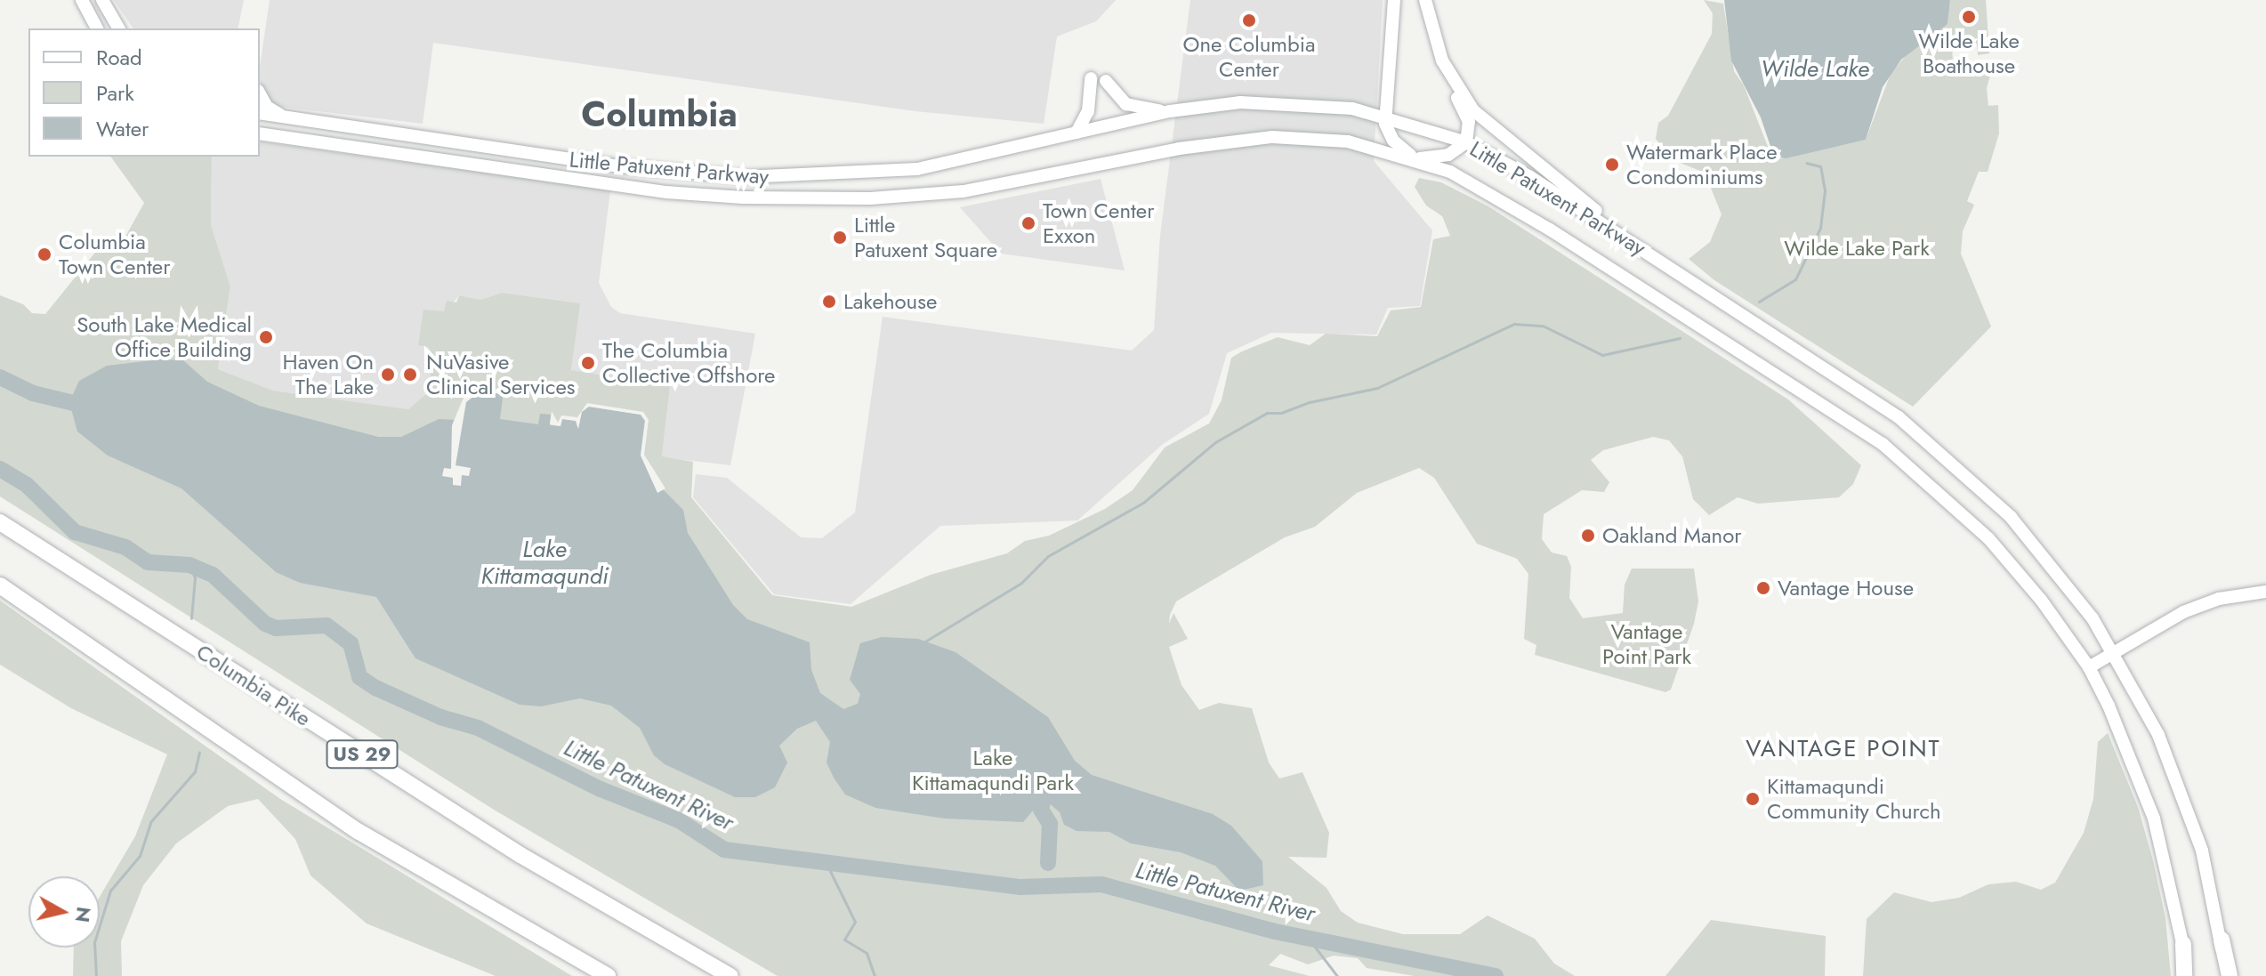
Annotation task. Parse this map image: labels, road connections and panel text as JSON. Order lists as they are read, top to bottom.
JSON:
{
  "streets": {
    "highway": ["Columbia Pike", "US 29"],
    "main road": ["Little Patuxent Parkway"]
  },
  "districts": ["Columbia", "VANTAGE POINT"],
  "water": ["Wilde Lake", "Lake Kittamaqundi", "Little Patuxent River"],
  "parks": ["Wilde Lake Park", "Vantage Point Park", "Lake Kittamaqundi Park"],
  "places": [
    "Wilde Lake Boathouse",
    "One Columbia Center",
    "Watermark Place Condominiums",
    "Town Center Exxon",
    "Little Patuxent Square",
    "Columbia Town Center",
    "Lakehouse",
    "South Lake Medical Office Building",
    "The Columbia Collective Offshore",
    "Haven On The Lake",
    "NuVasive Clinical Services",
    "Oakland Manor",
    "Vantage House",
    "Kittamaqundi Community Church"
  ],
  "legend": ["Road", "Park", "Water"],
  "north": "right"
}
